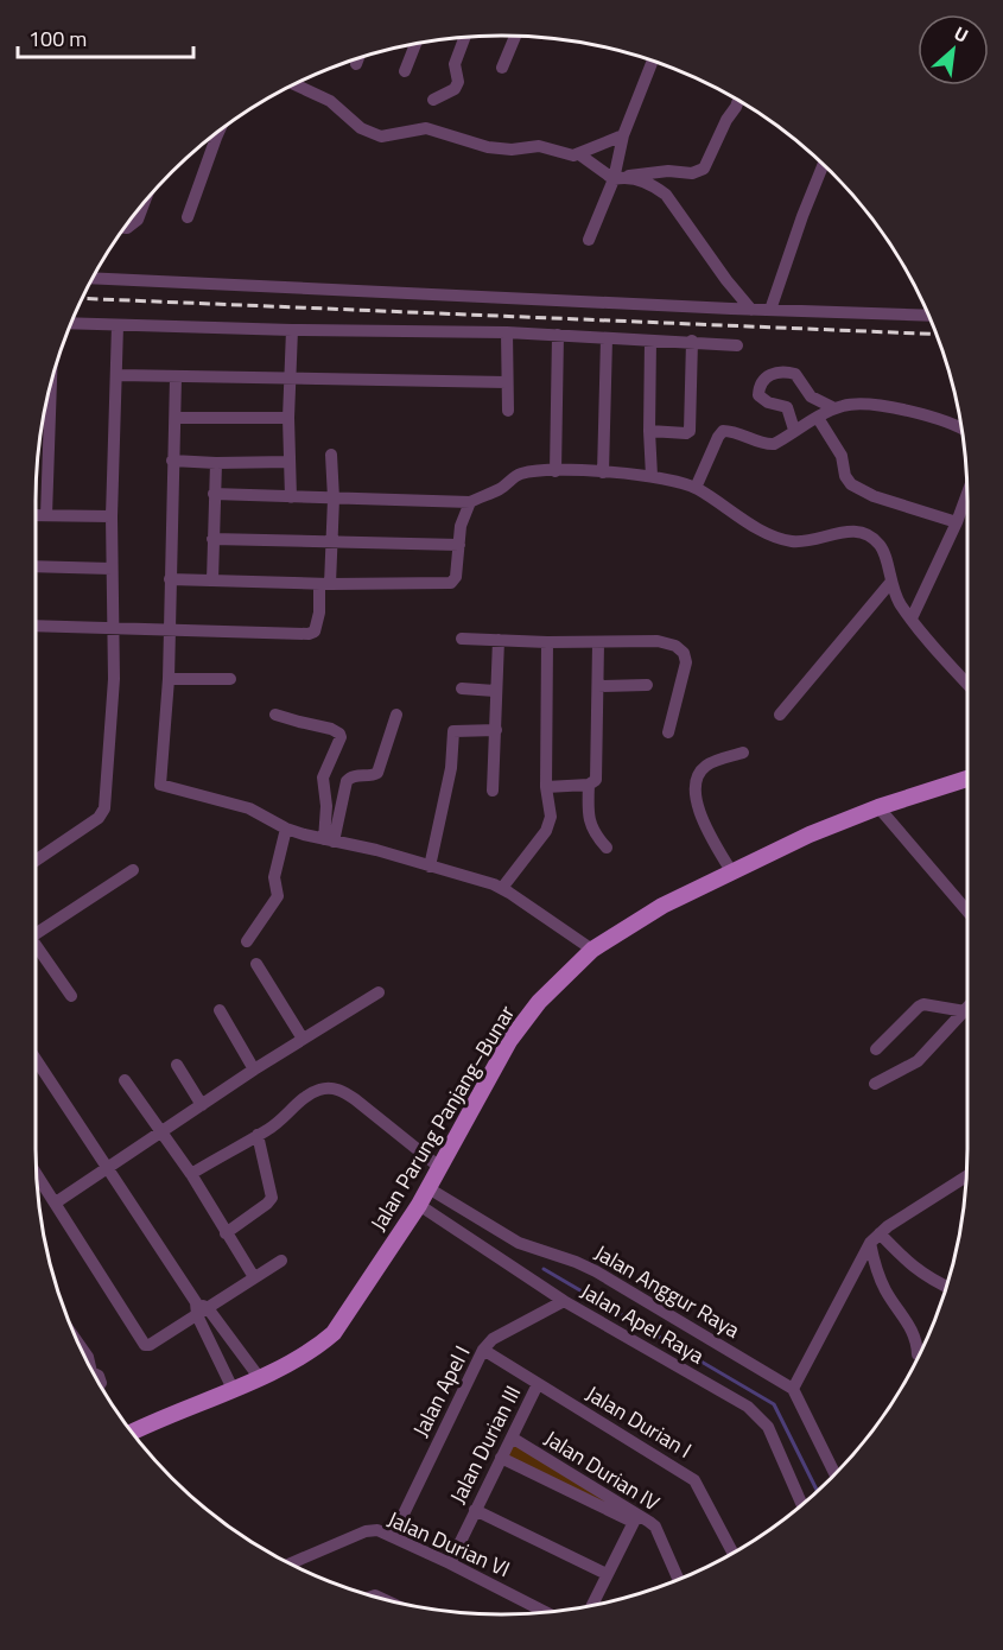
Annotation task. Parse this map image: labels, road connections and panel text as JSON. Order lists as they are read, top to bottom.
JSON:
{
  "streets": {
    "main road": ["Jalan Parung Panjang–Bunar"],
    "street": [
      "Jalan Anggur Raya",
      "Jalan Apel Raya",
      "Jalan Apel I",
      "Jalan Durian I",
      "Jalan Durian III",
      "Jalan Durian IV",
      "Jalan Durian VI"
    ]
  },
  "crossings": [
    ["Jalan Parung Panjang–Bunar", "Jalan Anggur Raya"],
    ["Jalan Parung Panjang–Bunar", "Jalan Apel Raya"],
    ["Jalan Apel Raya", "Jalan Apel I"],
    ["Jalan Apel I", "Jalan Durian I"],
    ["Jalan Apel I", "Jalan Durian VI"],
    ["Jalan Durian I", "Jalan Durian III"],
    ["Jalan Durian III", "Jalan Durian IV"],
    ["Jalan Durian III", "Jalan Durian VI"]
  ],
  "scale_bar": "100 m",
  "north": "top right"
}
